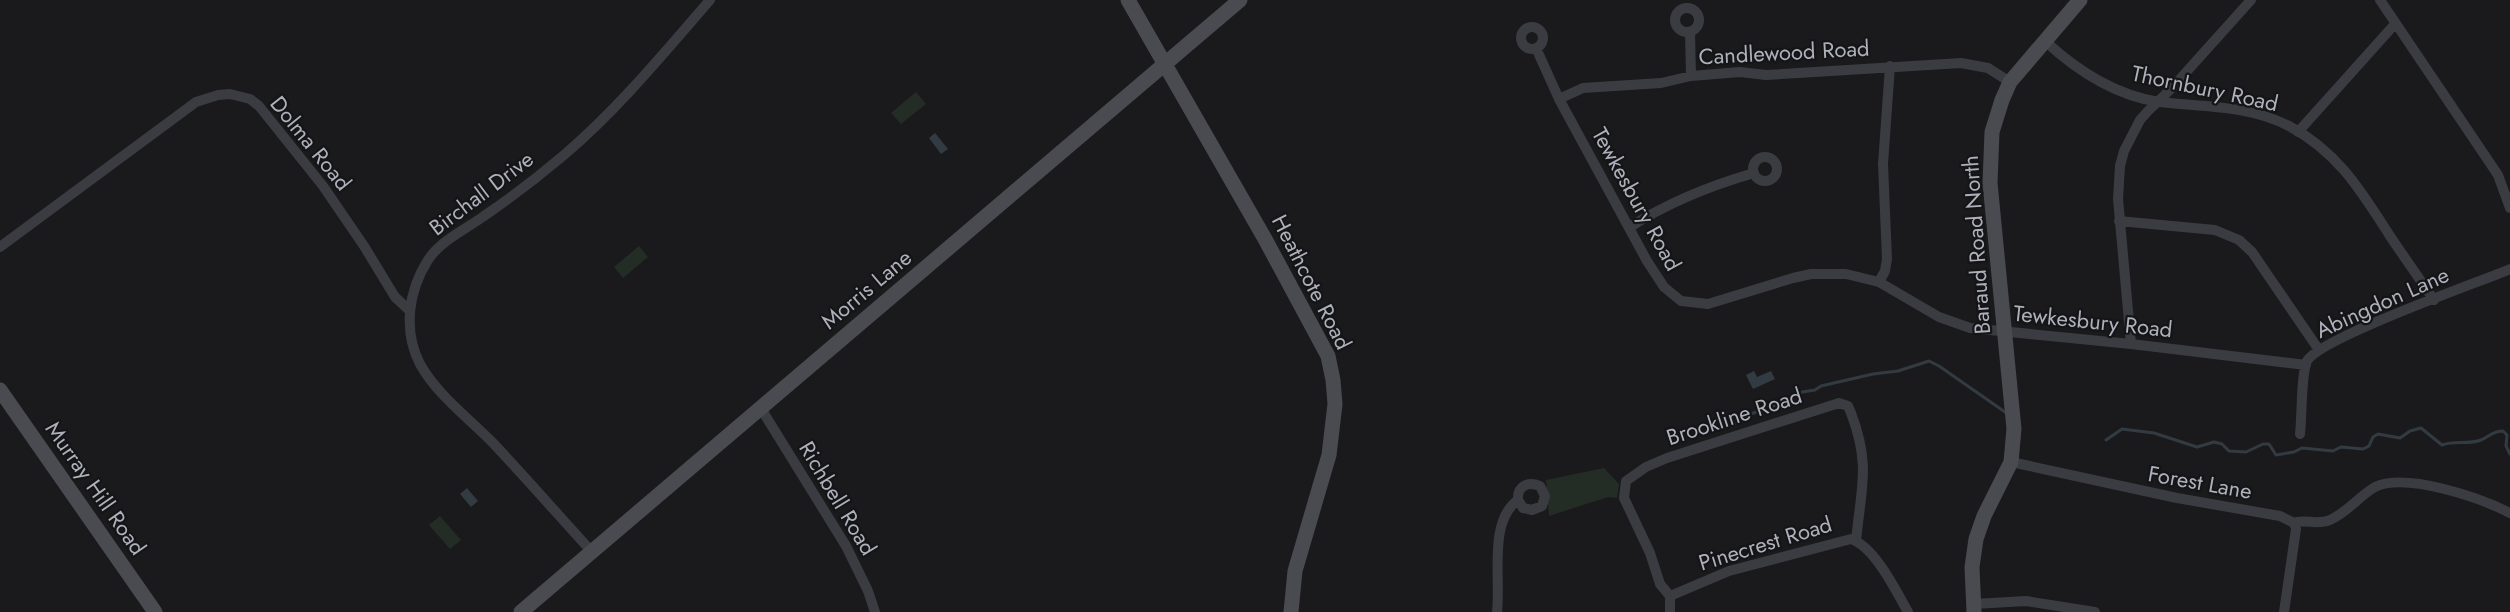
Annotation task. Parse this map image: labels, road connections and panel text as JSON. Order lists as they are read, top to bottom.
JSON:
{
  "streets": {
    "street": [
      "Candlewood Road",
      "Thornbury Road",
      "Dolma Road",
      "Birchall Drive",
      "Tewkesbury Road",
      "Baraud Road North",
      "Heathcote Road",
      "Morris Lane",
      "Abingdon Lane",
      "Brookline Road",
      "Forest Lane",
      "Murray Hill Road",
      "Richbell Road",
      "Pinecrest Road"
    ]
  },
  "crossings": [
    ["Candlewood Road", "Tewkesbury Road"],
    ["Candlewood Road", "Baraud Road North"],
    ["Thornbury Road", "Baraud Road North"],
    ["Thornbury Road", "Abingdon Lane"],
    ["Dolma Road", "Birchall Drive"],
    ["Birchall Drive", "Morris Lane"],
    ["Tewkesbury Road", "Baraud Road North"],
    ["Tewkesbury Road", "Abingdon Lane"],
    ["Baraud Road North", "Forest Lane"],
    ["Heathcote Road", "Morris Lane"],
    ["Morris Lane", "Richbell Road"],
    ["Brookline Road", "Pinecrest Road"]
  ]
}
